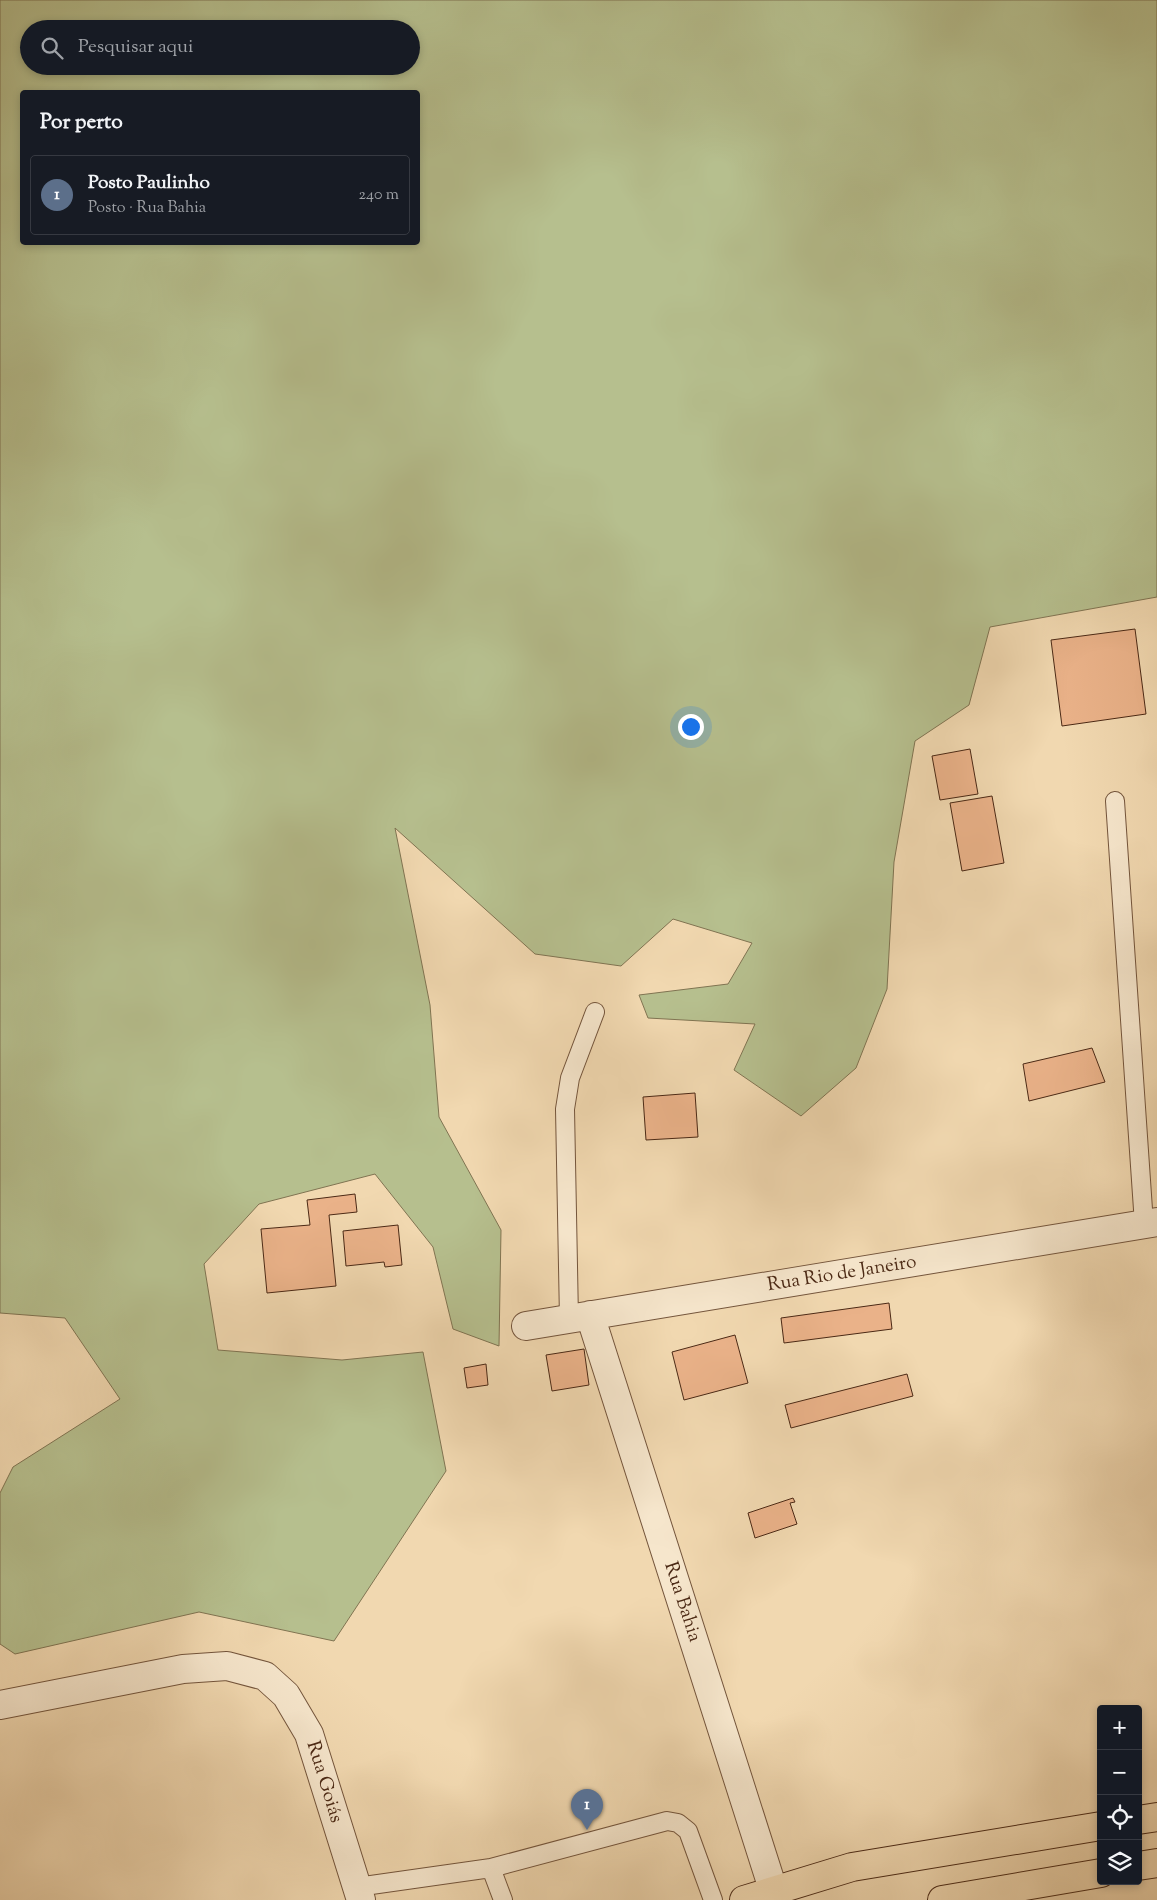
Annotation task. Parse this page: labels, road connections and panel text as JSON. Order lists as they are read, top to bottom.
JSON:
{
  "streets": {
    "street": ["Rua Rio de Janeiro", "Rua Bahia", "Rua Goiás"]
  },
  "crossings": [
    ["Rua Rio de Janeiro", "Rua Bahia"]
  ],
  "page": {
    "search": "Pesquisar aqui",
    "heading": "Por perto",
    "list": [
      {
        "mark": "1",
        "name": "Posto Paulinho",
        "note": "Posto · Rua Bahia",
        "value": "240 m"
      }
    ],
    "map_buttons": ["+", "−"],
    "pins": "1"
  }
}
